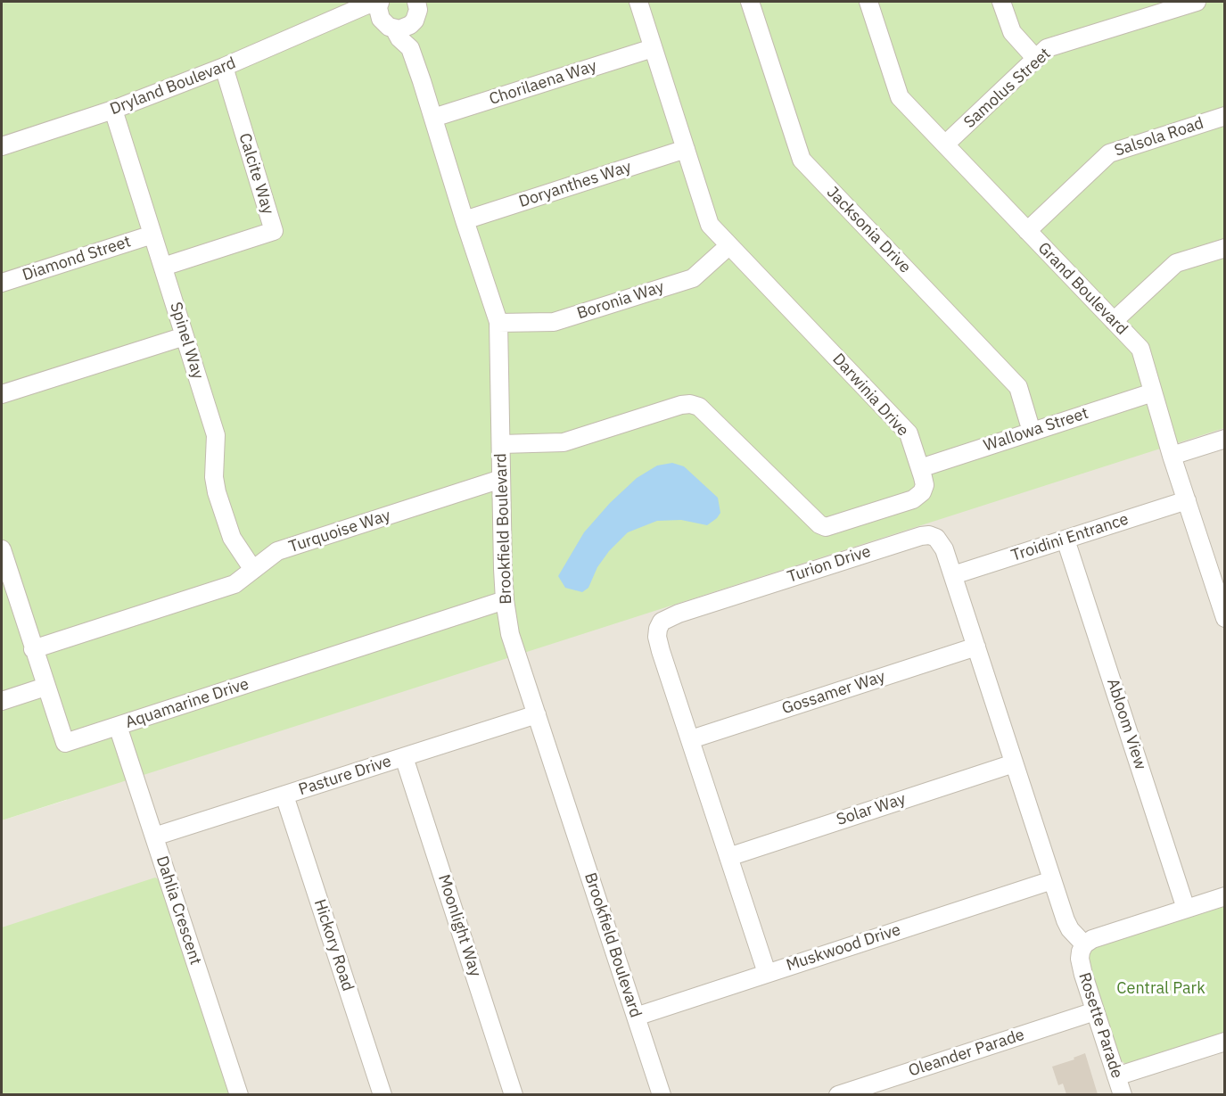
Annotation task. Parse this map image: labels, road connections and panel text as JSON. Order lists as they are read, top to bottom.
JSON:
{
  "streets": {
    "street": [
      "Chorilaena Way",
      "Dryland Boulevard",
      "Samolus Street",
      "Salsola Road",
      "Calcite Way",
      "Doryanthes Way",
      "Jacksonia Drive",
      "Diamond Street",
      "Grand Boulevard",
      "Boronia Way",
      "Spinel Way",
      "Darwinia Drive",
      "Wallowa Street",
      "Brookfield Boulevard",
      "Turquoise Way",
      "Troidini Entrance",
      "Turion Drive",
      "Gossamer Way",
      "Aquamarine Drive",
      "Abloom View",
      "Pasture Drive",
      "Solar Way",
      "Dahlia Crescent",
      "Moonlight Way",
      "Hickory Road",
      "Muskwood Drive",
      "Rosette Parade",
      "Oleander Parade"
    ]
  },
  "crossings": [
    ["Chorilaena Way", "Darwinia Drive"],
    ["Chorilaena Way", "Brookfield Boulevard"],
    ["Dryland Boulevard", "Calcite Way"],
    ["Dryland Boulevard", "Spinel Way"],
    ["Dryland Boulevard", "Brookfield Boulevard"],
    ["Samolus Street", "Grand Boulevard"],
    ["Salsola Road", "Grand Boulevard"],
    ["Calcite Way", "Spinel Way"],
    ["Doryanthes Way", "Darwinia Drive"],
    ["Doryanthes Way", "Brookfield Boulevard"],
    ["Jacksonia Drive", "Wallowa Street"],
    ["Diamond Street", "Spinel Way"],
    ["Grand Boulevard", "Wallowa Street"],
    ["Grand Boulevard", "Troidini Entrance"],
    ["Boronia Way", "Darwinia Drive"],
    ["Boronia Way", "Brookfield Boulevard"],
    ["Spinel Way", "Turquoise Way"],
    ["Darwinia Drive", "Wallowa Street"],
    ["Darwinia Drive", "Brookfield Boulevard"],
    ["Brookfield Boulevard", "Turquoise Way"],
    ["Brookfield Boulevard", "Aquamarine Drive"],
    ["Brookfield Boulevard", "Pasture Drive"],
    ["Brookfield Boulevard", "Muskwood Drive"],
    ["Turquoise Way", "Aquamarine Drive"],
    ["Troidini Entrance", "Turion Drive"],
    ["Troidini Entrance", "Abloom View"],
    ["Turion Drive", "Gossamer Way"],
    ["Turion Drive", "Solar Way"],
    ["Turion Drive", "Muskwood Drive"],
    ["Turion Drive", "Rosette Parade"],
    ["Aquamarine Drive", "Dahlia Crescent"],
    ["Pasture Drive", "Dahlia Crescent"],
    ["Pasture Drive", "Moonlight Way"],
    ["Pasture Drive", "Hickory Road"],
    ["Rosette Parade", "Oleander Parade"]
  ],
  "parks": ["Central Park"]
}
